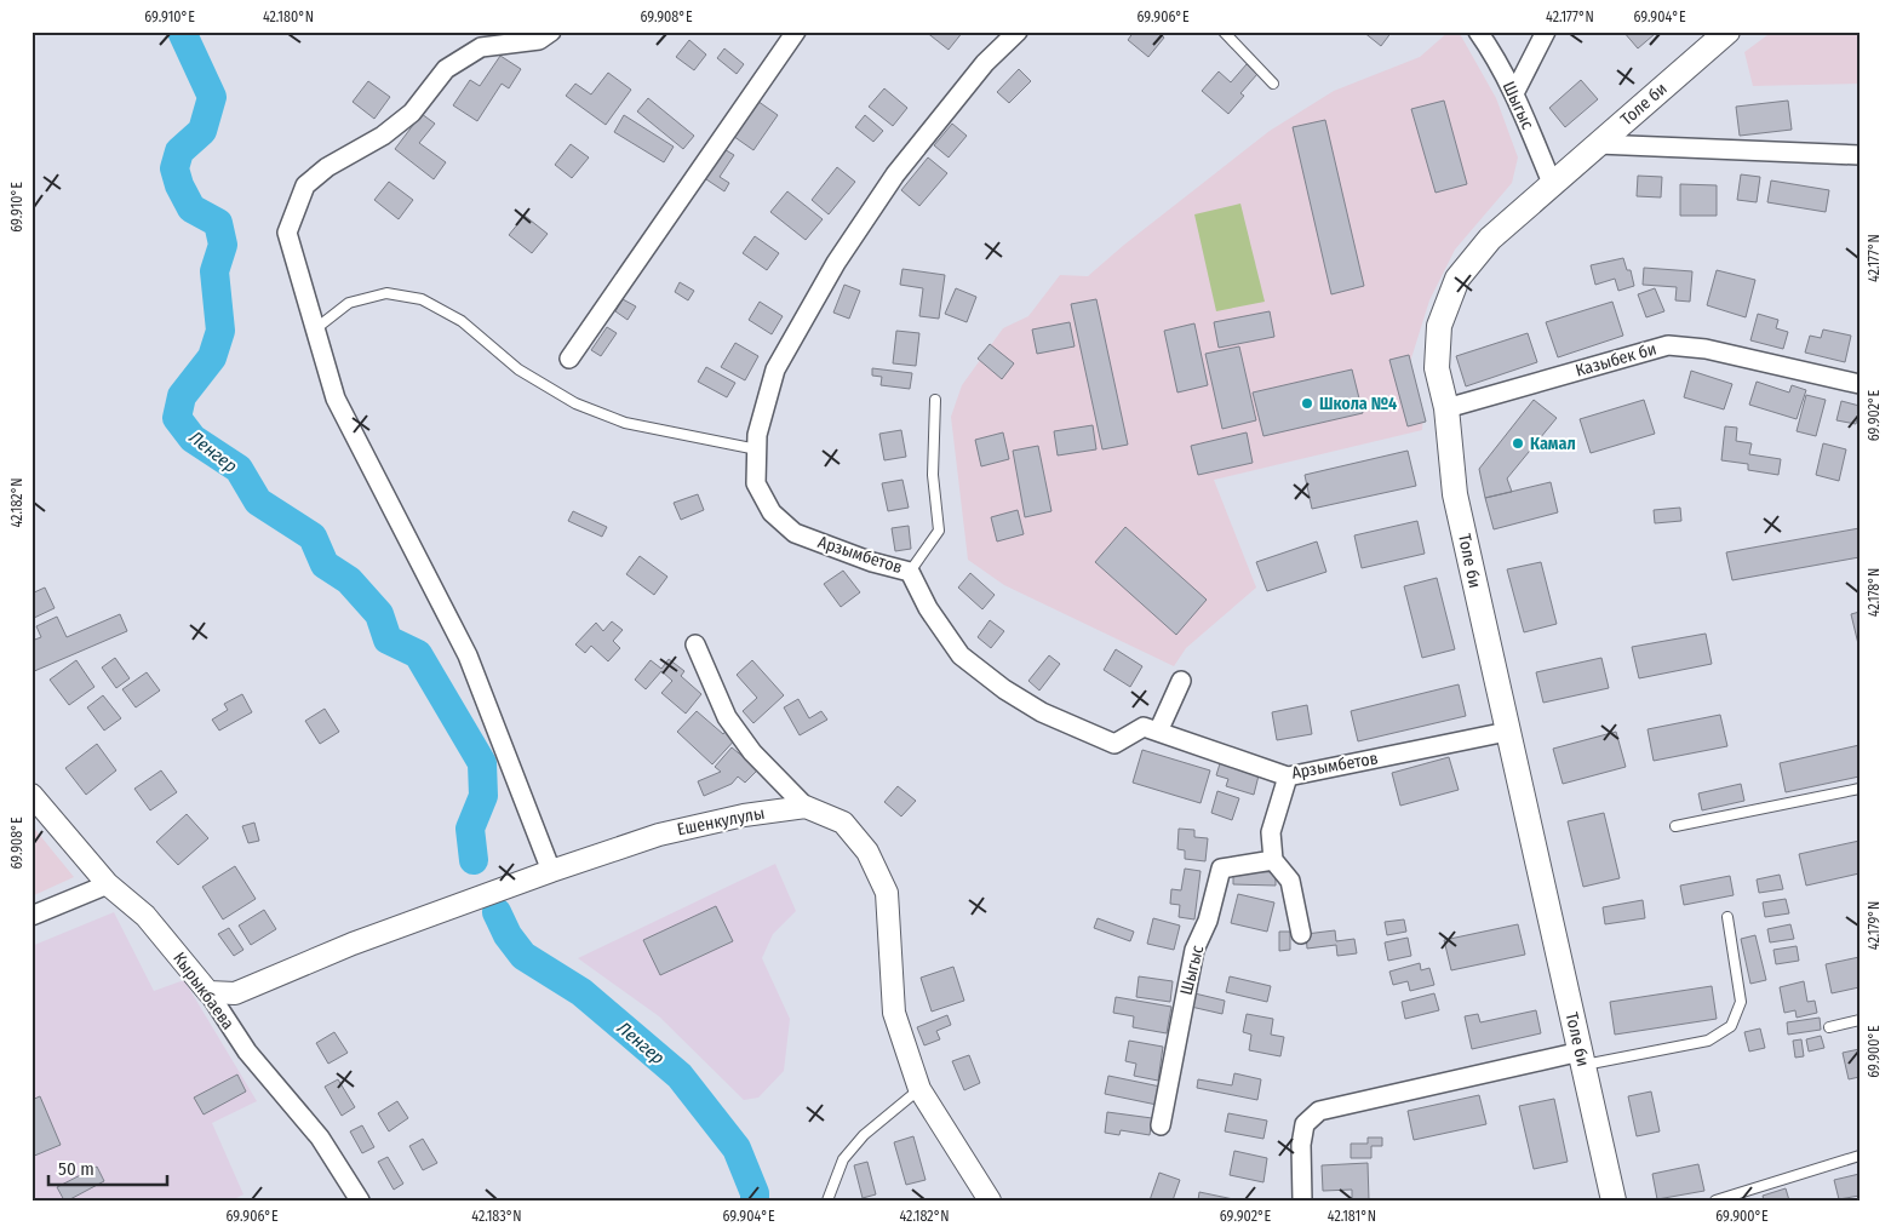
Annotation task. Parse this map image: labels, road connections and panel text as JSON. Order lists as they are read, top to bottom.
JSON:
{
  "streets": {
    "main road": ["Толе би"],
    "street": [
      "Шыгыс",
      "Казыбек би",
      "Арзымбетов",
      "Ешенкулулы",
      "Кырыкбаева"
    ]
  },
  "crossings": [
    ["Толе би", "Шыгыс"],
    ["Толе би", "Казыбек би"],
    ["Толе би", "Арзымбетов"],
    ["Ешенкулулы", "Кырыкбаева"]
  ],
  "water": ["Ленгер"],
  "places": ["Школа №4", "Камал"],
  "scale_bar": "50 m",
  "coordinates": [
    "69.910°E",
    "42.180°N",
    "69.908°E",
    "69.906°E",
    "42.177°N",
    "69.904°E",
    "69.902°E",
    "42.182°N",
    "42.178°N",
    "42.179°N",
    "69.900°E",
    "42.183°N",
    "42.181°N"
  ]
}
